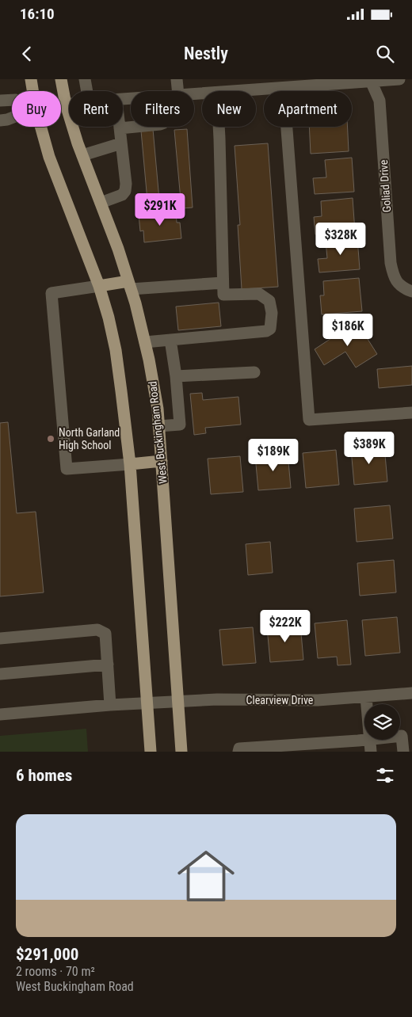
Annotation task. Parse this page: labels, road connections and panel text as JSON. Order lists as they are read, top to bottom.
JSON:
{
  "streets": {
    "main road": ["West Buckingham Road"],
    "street": ["Goliad Drive", "Clearview Drive"]
  },
  "crossings": [
    ["West Buckingham Road", "Clearview Drive"]
  ],
  "places": ["North Garland High School"],
  "page": {
    "status": "16:10",
    "header": "Nestly",
    "chip": [
      "Buy",
      "Rent",
      "Filters",
      "New",
      "Apartment"
    ],
    "price": [
      "$291K",
      "$328K",
      "$186K",
      "$389K",
      "$189K",
      "$222K"
    ],
    "heading": "6 homes",
    "list": [
      {
        "name": "$291,000",
        "note": "2 rooms · 70 m² · West Buckingham Road"
      }
    ]
  }
}
